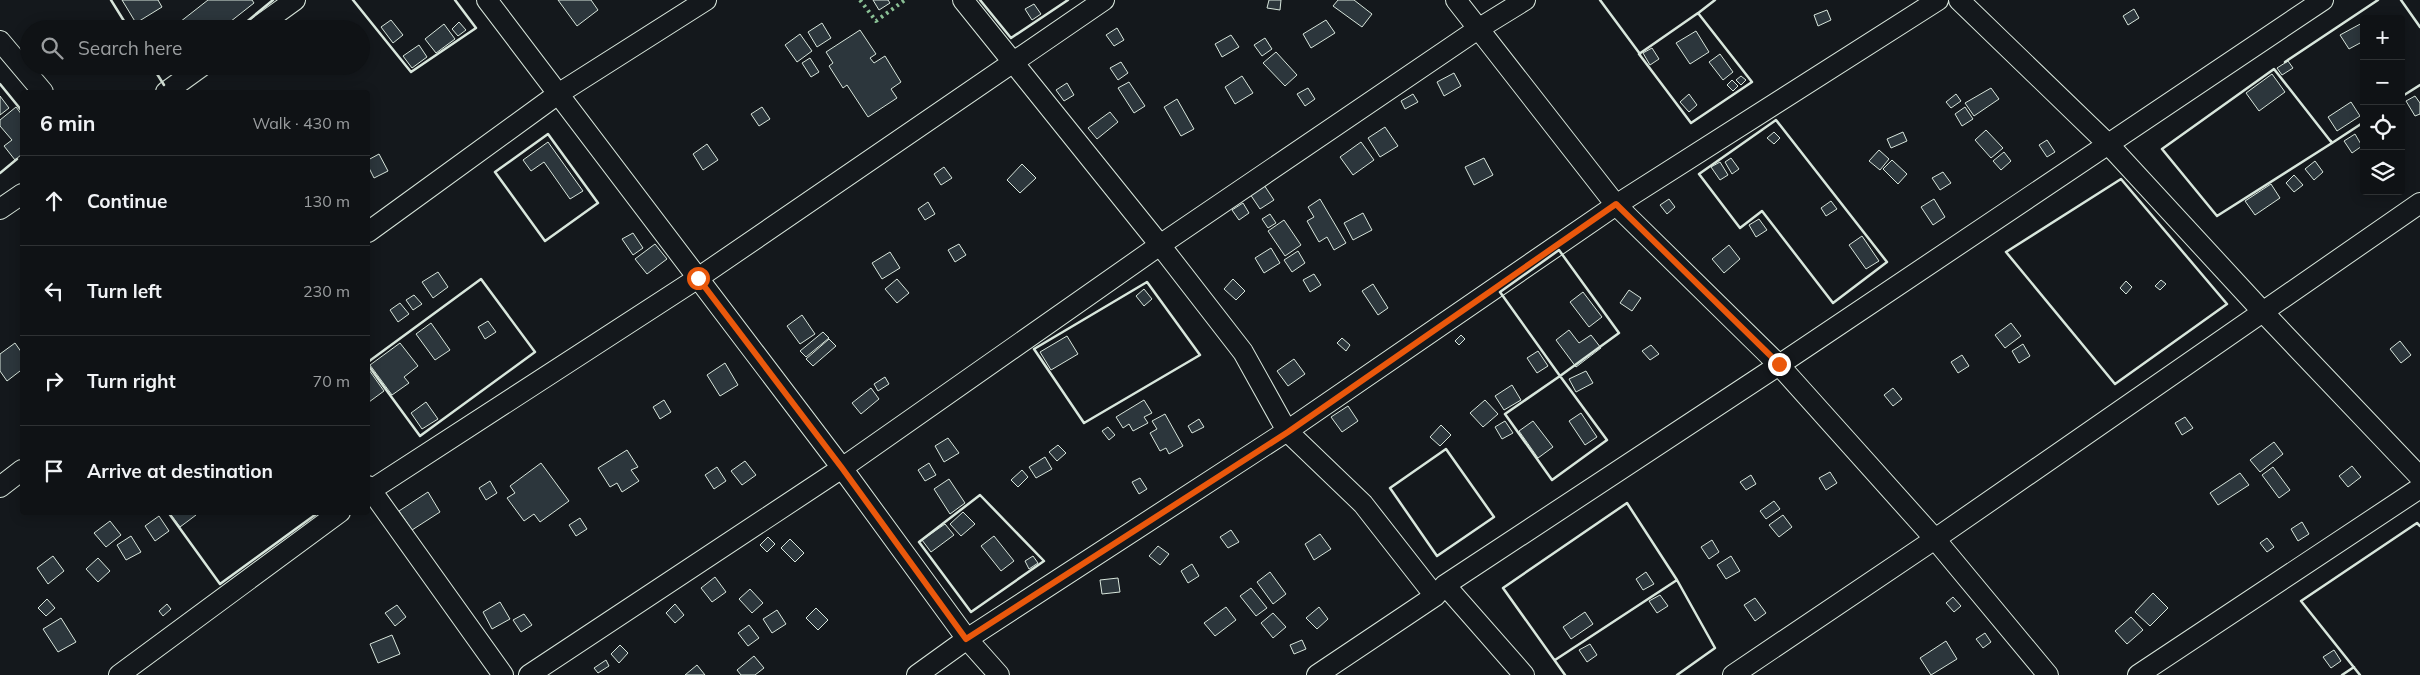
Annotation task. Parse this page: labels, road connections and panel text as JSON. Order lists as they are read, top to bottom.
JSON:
{
  "page": {
    "map_buttons": ["+", "−"],
    "search": "Search here",
    "heading": ["6 min", "Walk · 430 m"],
    "list": [
      ["Continue", "130 m"],
      ["Turn left", "230 m"],
      ["Turn right", "70 m"],
      "Arrive at destination"
    ]
  }
}
